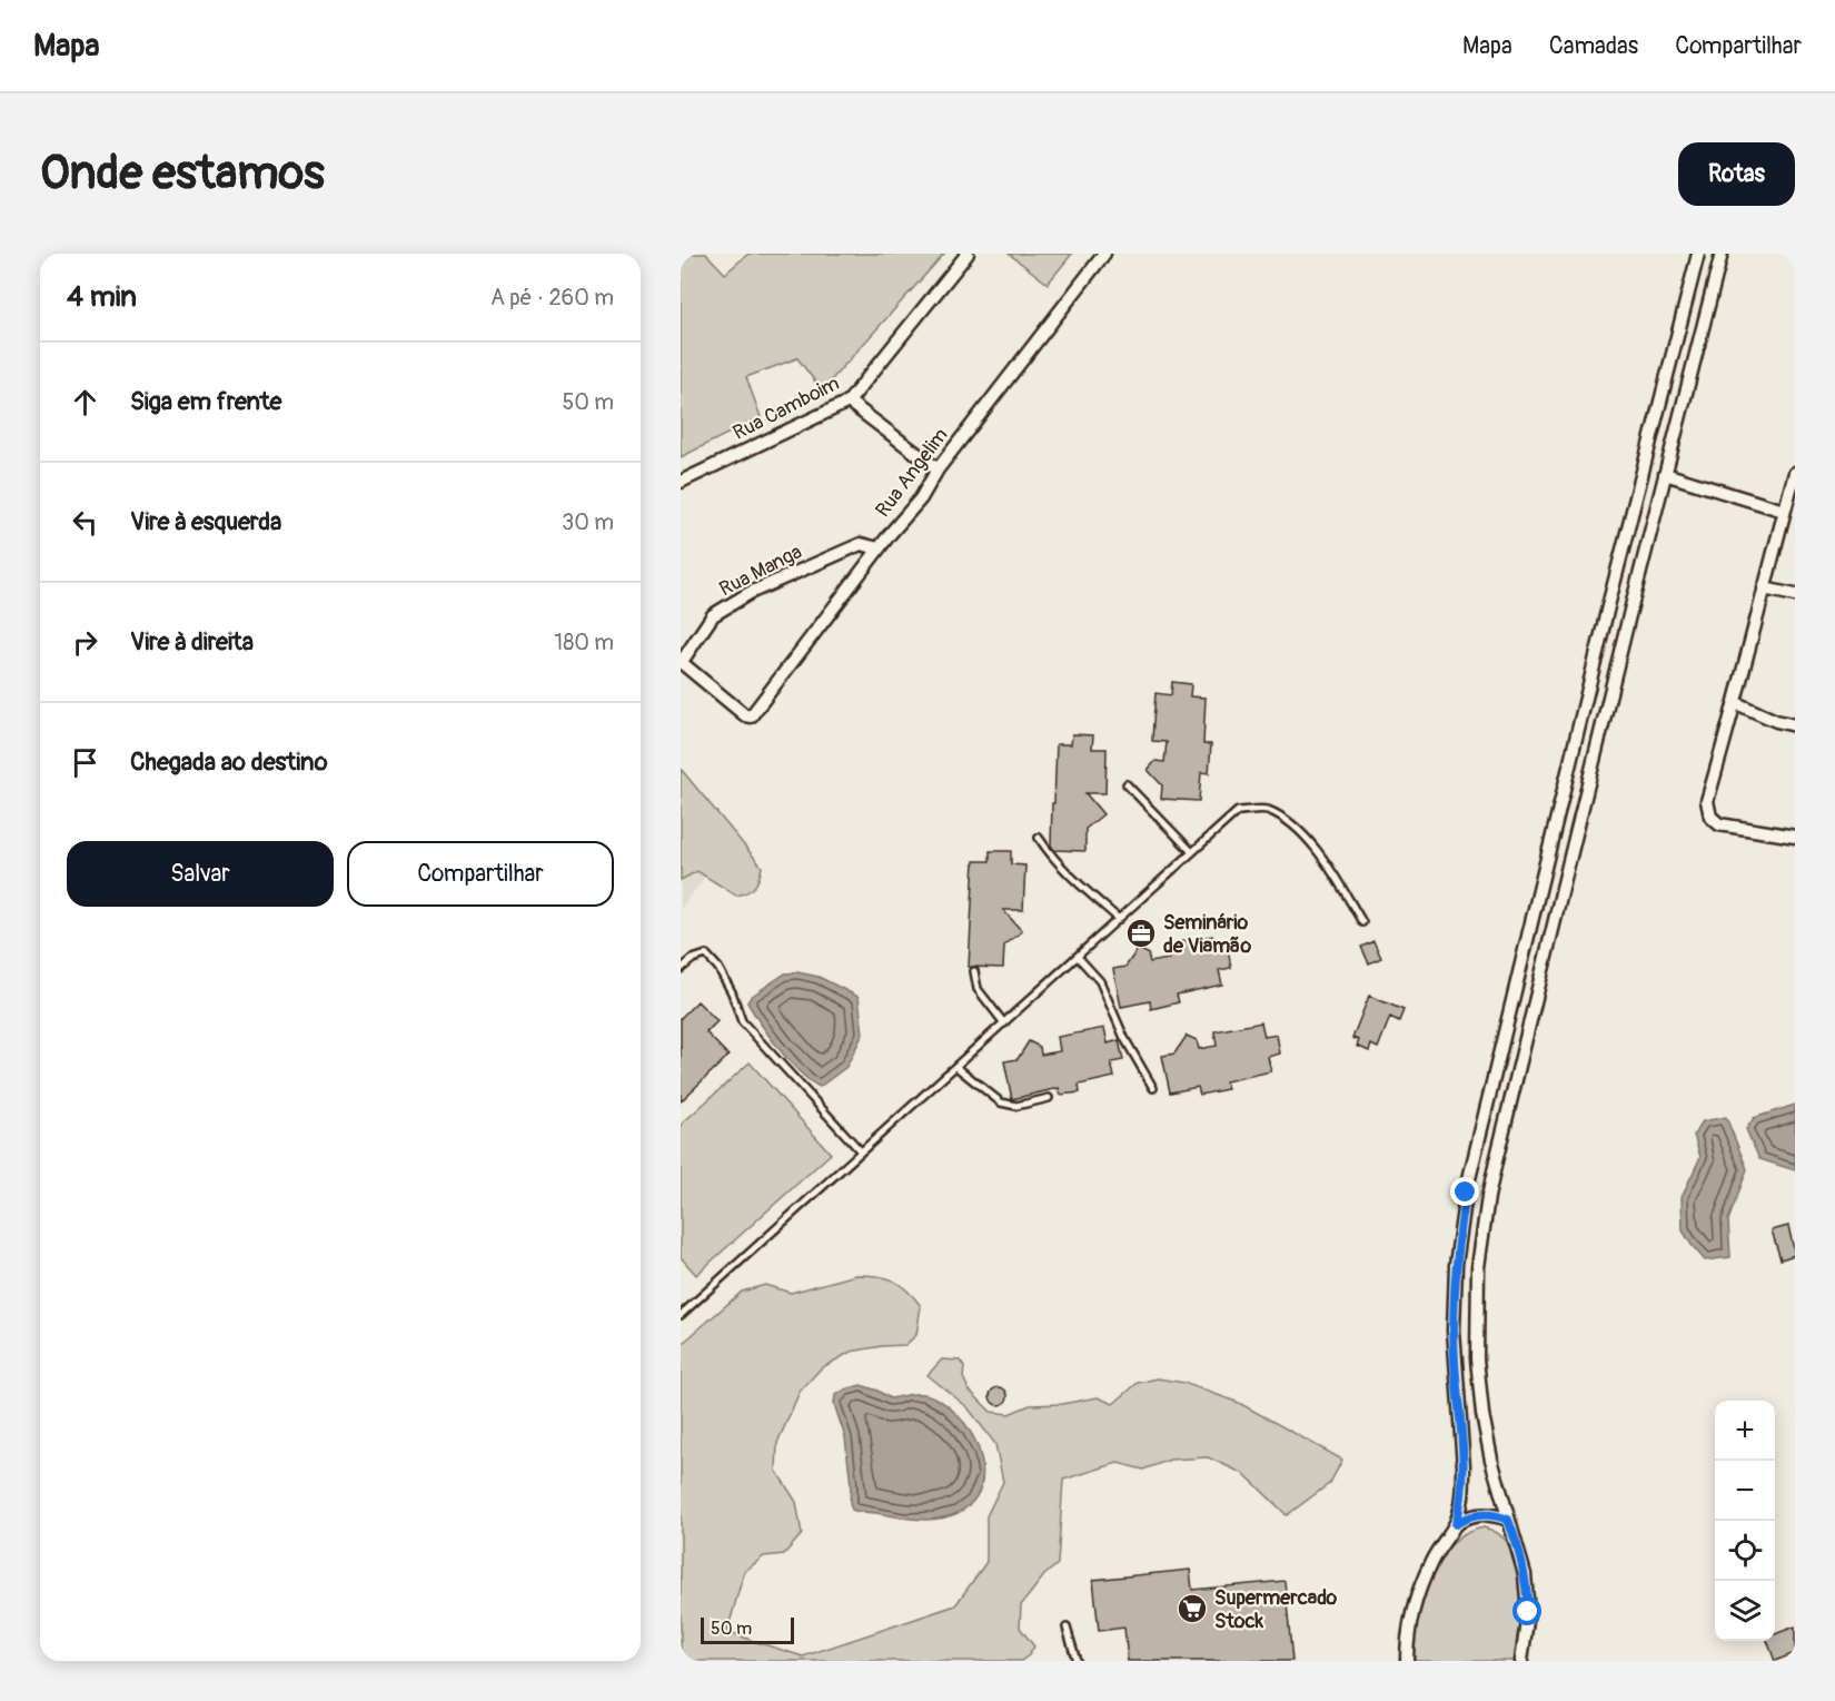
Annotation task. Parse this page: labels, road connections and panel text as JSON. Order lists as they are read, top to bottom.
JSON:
{
  "streets": {
    "street": ["Rua Camboim", "Rua Angelim", "Rua Manga"]
  },
  "crossings": [
    ["Rua Angelim", "Rua Manga"]
  ],
  "places": {
    "office": ["Seminário de Viamão"],
    "supermarket": ["Supermercado Stock"]
  },
  "scale_bar": "50 m",
  "page": {
    "header": "Mapa",
    "nav": ["Mapa", "Camadas", "Compartilhar"],
    "buttons": [
      "Rotas",
      ["Salvar", "Compartilhar"]
    ],
    "title": "Onde estamos",
    "heading": ["4 min", "A pé · 260 m"],
    "list": [
      ["Siga em frente", "50 m"],
      ["Vire à esquerda", "30 m"],
      ["Vire à direita", "180 m"],
      "Chegada ao destino"
    ],
    "map_buttons": ["+", "−"],
    "scale": "50 m"
  }
}
